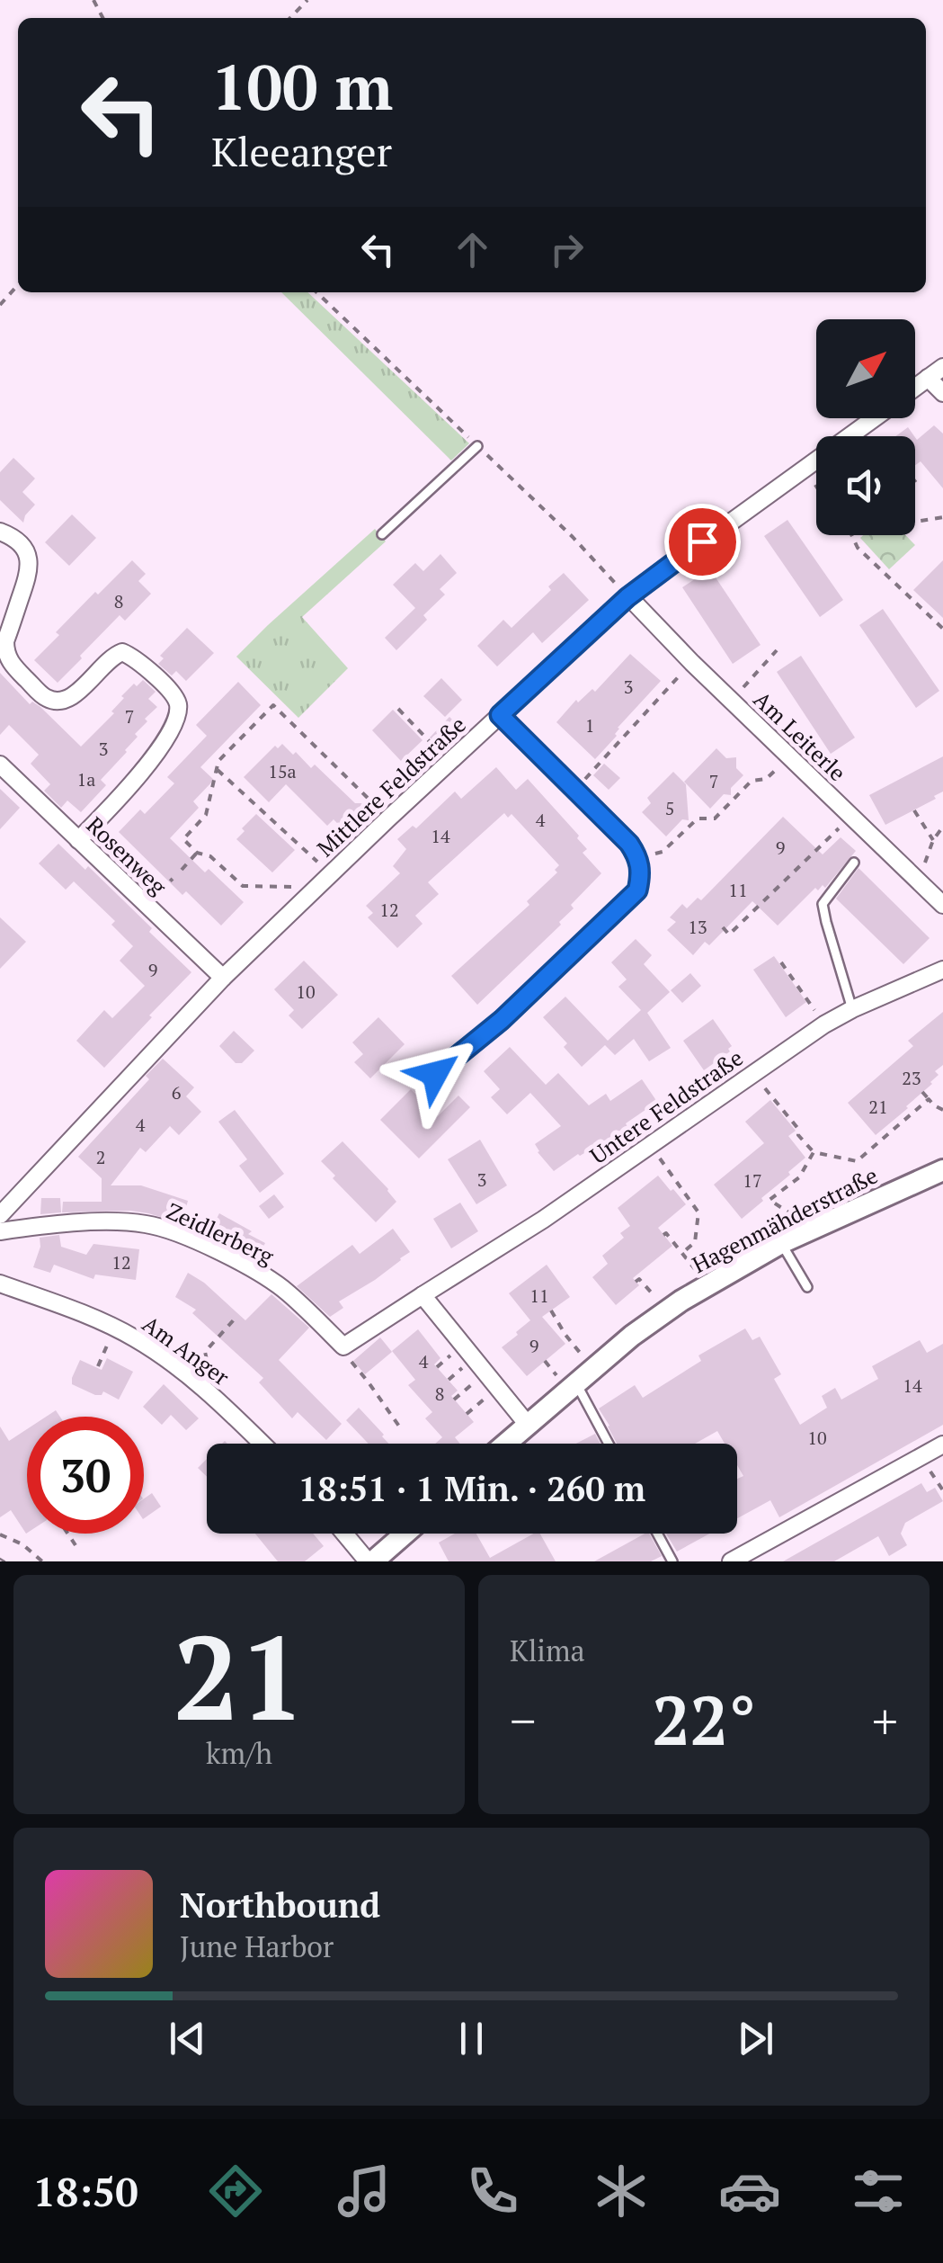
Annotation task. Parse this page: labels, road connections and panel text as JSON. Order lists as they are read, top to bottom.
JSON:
{
  "streets": {
    "street": [
      "Am Leiterle",
      "Mittlere Feldstraße",
      "Rosenweg",
      "Untere Feldstraße",
      "Hagenmähderstraße",
      "Zeidlerberg",
      "Am Anger"
    ]
  },
  "crossings": [
    ["Am Leiterle", "Mittlere Feldstraße"],
    ["Mittlere Feldstraße", "Rosenweg"],
    ["Untere Feldstraße", "Zeidlerberg"]
  ],
  "house_numbers": [
    "8",
    "3",
    "7",
    "1",
    "3",
    "15a",
    "1a",
    "7",
    "5",
    "4",
    "14",
    "9",
    "11",
    "12",
    "13",
    "9",
    "10",
    "23",
    "6",
    "21",
    "4",
    "2",
    "3",
    "17",
    "12",
    "11",
    "9",
    "4",
    "14",
    "8",
    "10"
  ],
  "north": "top right",
  "page": {
    "turn": ["100 m", "Kleeanger"],
    "limit": "30",
    "trip": "18:51 · 1 Min. · 260 m",
    "tile": [
      ["21", "km/h"],
      "Klima"
    ],
    "heat": ["−", "22°", "+"],
    "song": ["Northbound", "June Harbor"],
    "tabs": "18:50"
  }
}
